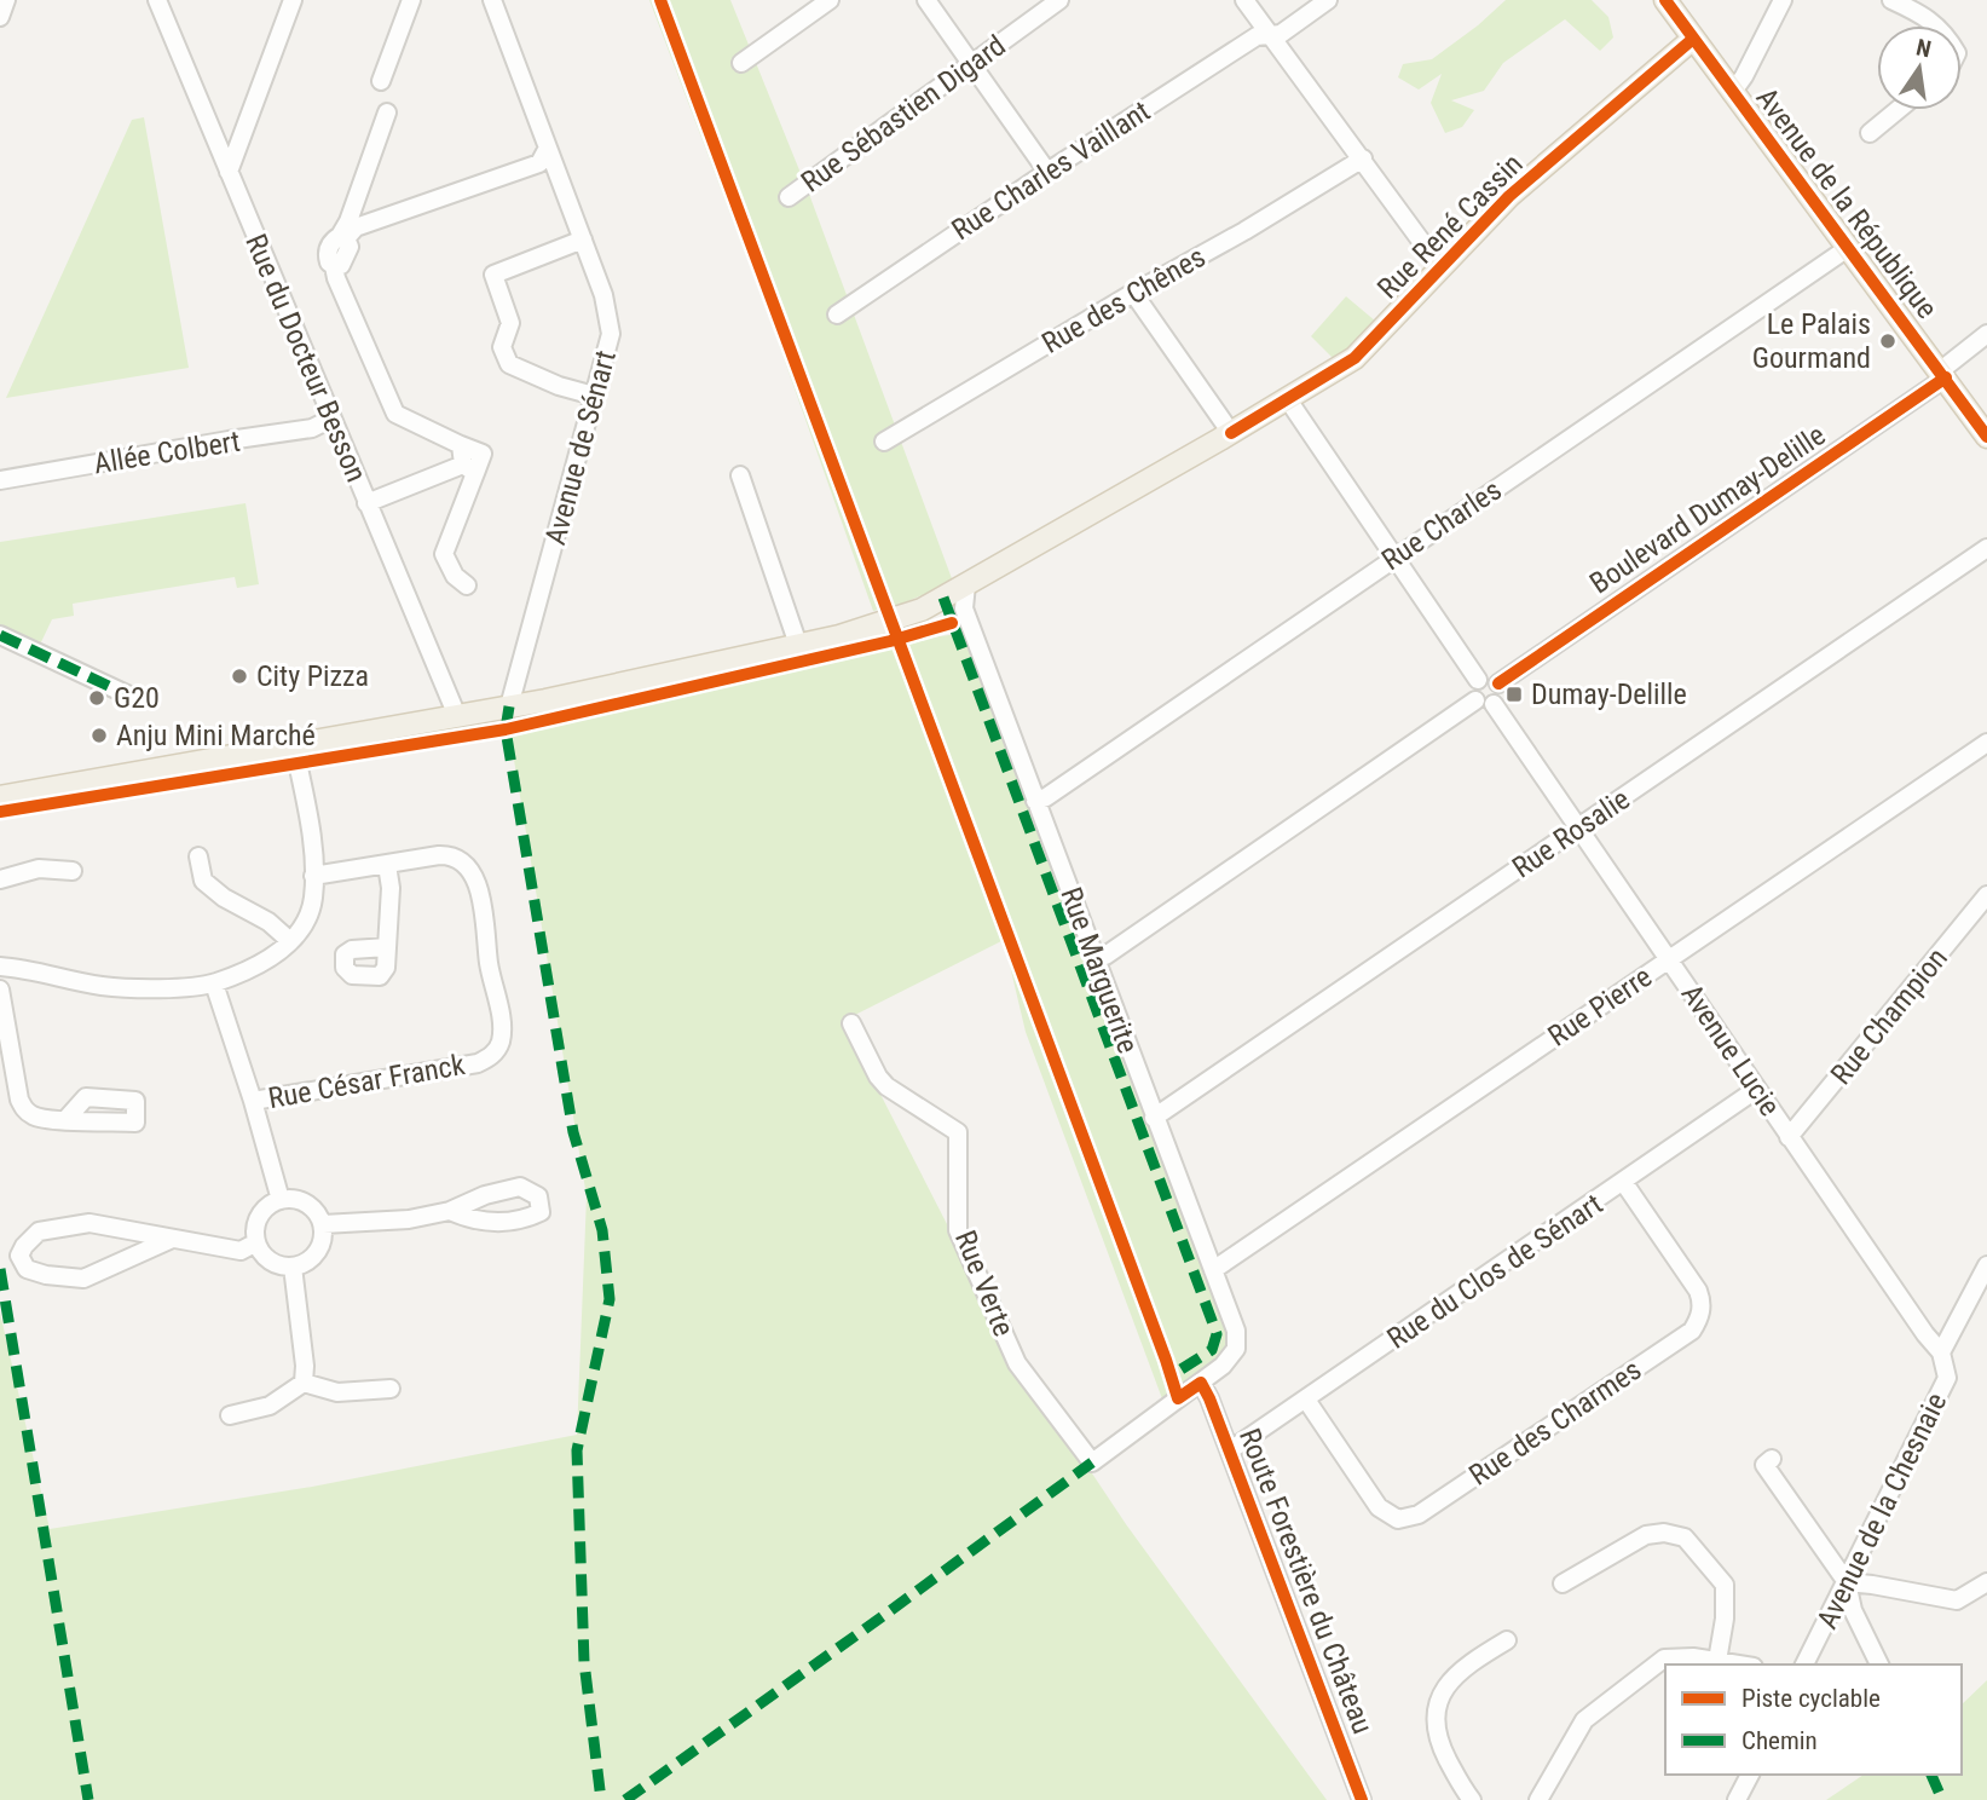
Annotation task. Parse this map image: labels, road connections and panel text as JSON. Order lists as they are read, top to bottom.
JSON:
{
  "streets": {
    "main road": ["Avenue de la République", "Rue René Cassin"],
    "street": [
      "Rue Sébastien Digard",
      "Rue Charles Vaillant",
      "Rue des Chênes",
      "Rue du Docteur Besson",
      "Avenue de Sénart",
      "Allée Colbert",
      "Boulevard Dumay-Delille",
      "Rue Charles",
      "Rue Rosalie",
      "Rue Marguerite",
      "Rue Pierre",
      "Rue Champion",
      "Avenue Lucie",
      "Rue César Franck",
      "Rue du Clos de Sénart",
      "Rue Verte",
      "Rue des Charmes",
      "Avenue de la Chesnaie",
      "Route Forestière du Château"
    ]
  },
  "crossings": [
    ["Avenue de la République", "Rue René Cassin"],
    ["Avenue de la République", "Boulevard Dumay-Delille"],
    ["Avenue de la République", "Rue Charles"],
    ["Rue René Cassin", "Rue du Docteur Besson"],
    ["Rue René Cassin", "Avenue de Sénart"],
    ["Rue René Cassin", "Rue Marguerite"],
    ["Rue du Docteur Besson", "Allée Colbert"],
    ["Boulevard Dumay-Delille", "Avenue Lucie"],
    ["Rue Charles", "Rue Marguerite"],
    ["Rue Rosalie", "Rue Marguerite"],
    ["Rue Rosalie", "Avenue Lucie"],
    ["Rue Marguerite", "Rue Pierre"],
    ["Rue Marguerite", "Rue Verte"],
    ["Rue Marguerite", "Route Forestière du Château"],
    ["Rue Pierre", "Avenue Lucie"],
    ["Rue Champion", "Avenue Lucie"],
    ["Avenue Lucie", "Rue du Clos de Sénart"],
    ["Avenue Lucie", "Avenue de la Chesnaie"],
    ["Rue du Clos de Sénart", "Rue des Charmes"],
    ["Rue du Clos de Sénart", "Route Forestière du Château"],
    ["Rue Verte", "Route Forestière du Château"]
  ],
  "places": {
    "other": [
      "Le Palais Gourmand",
      "City Pizza",
      "G20",
      "Anju Mini Marché"
    ],
    "transit": ["Dumay-Delille"]
  },
  "legend": ["Piste cyclable", "Chemin"],
  "north": "top"
}
